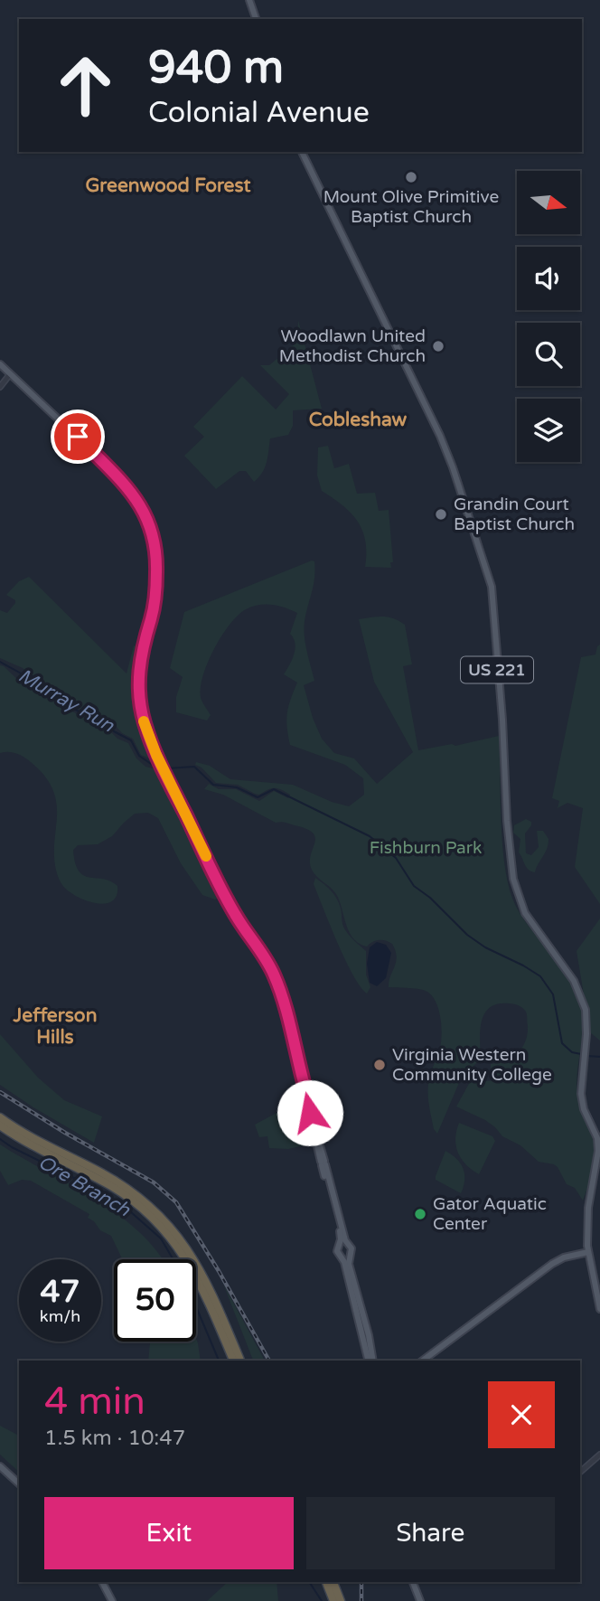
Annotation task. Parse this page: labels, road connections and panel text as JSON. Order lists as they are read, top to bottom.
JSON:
{
  "streets": {
    "main road": ["US 221"]
  },
  "districts": ["Greenwood Forest", "Cobleshaw", "Jefferson Hills"],
  "water": ["Murray Run", "Ore Branch"],
  "parks": ["Fishburn Park"],
  "places": [
    "Mount Olive Primitive Baptist Church",
    "Woodlawn United Methodist Church",
    "Grandin Court Baptist Church",
    "Virginia Western Community College",
    "Gator Aquatic Center"
  ],
  "north": "right",
  "page": {
    "turn": ["940 m", "Colonial Avenue"],
    "speed": "47 km/h",
    "limit": "50",
    "heading": ["4 min", "1.5 km · 10:47"],
    "buttons": ["Exit", "Share"]
  }
}
